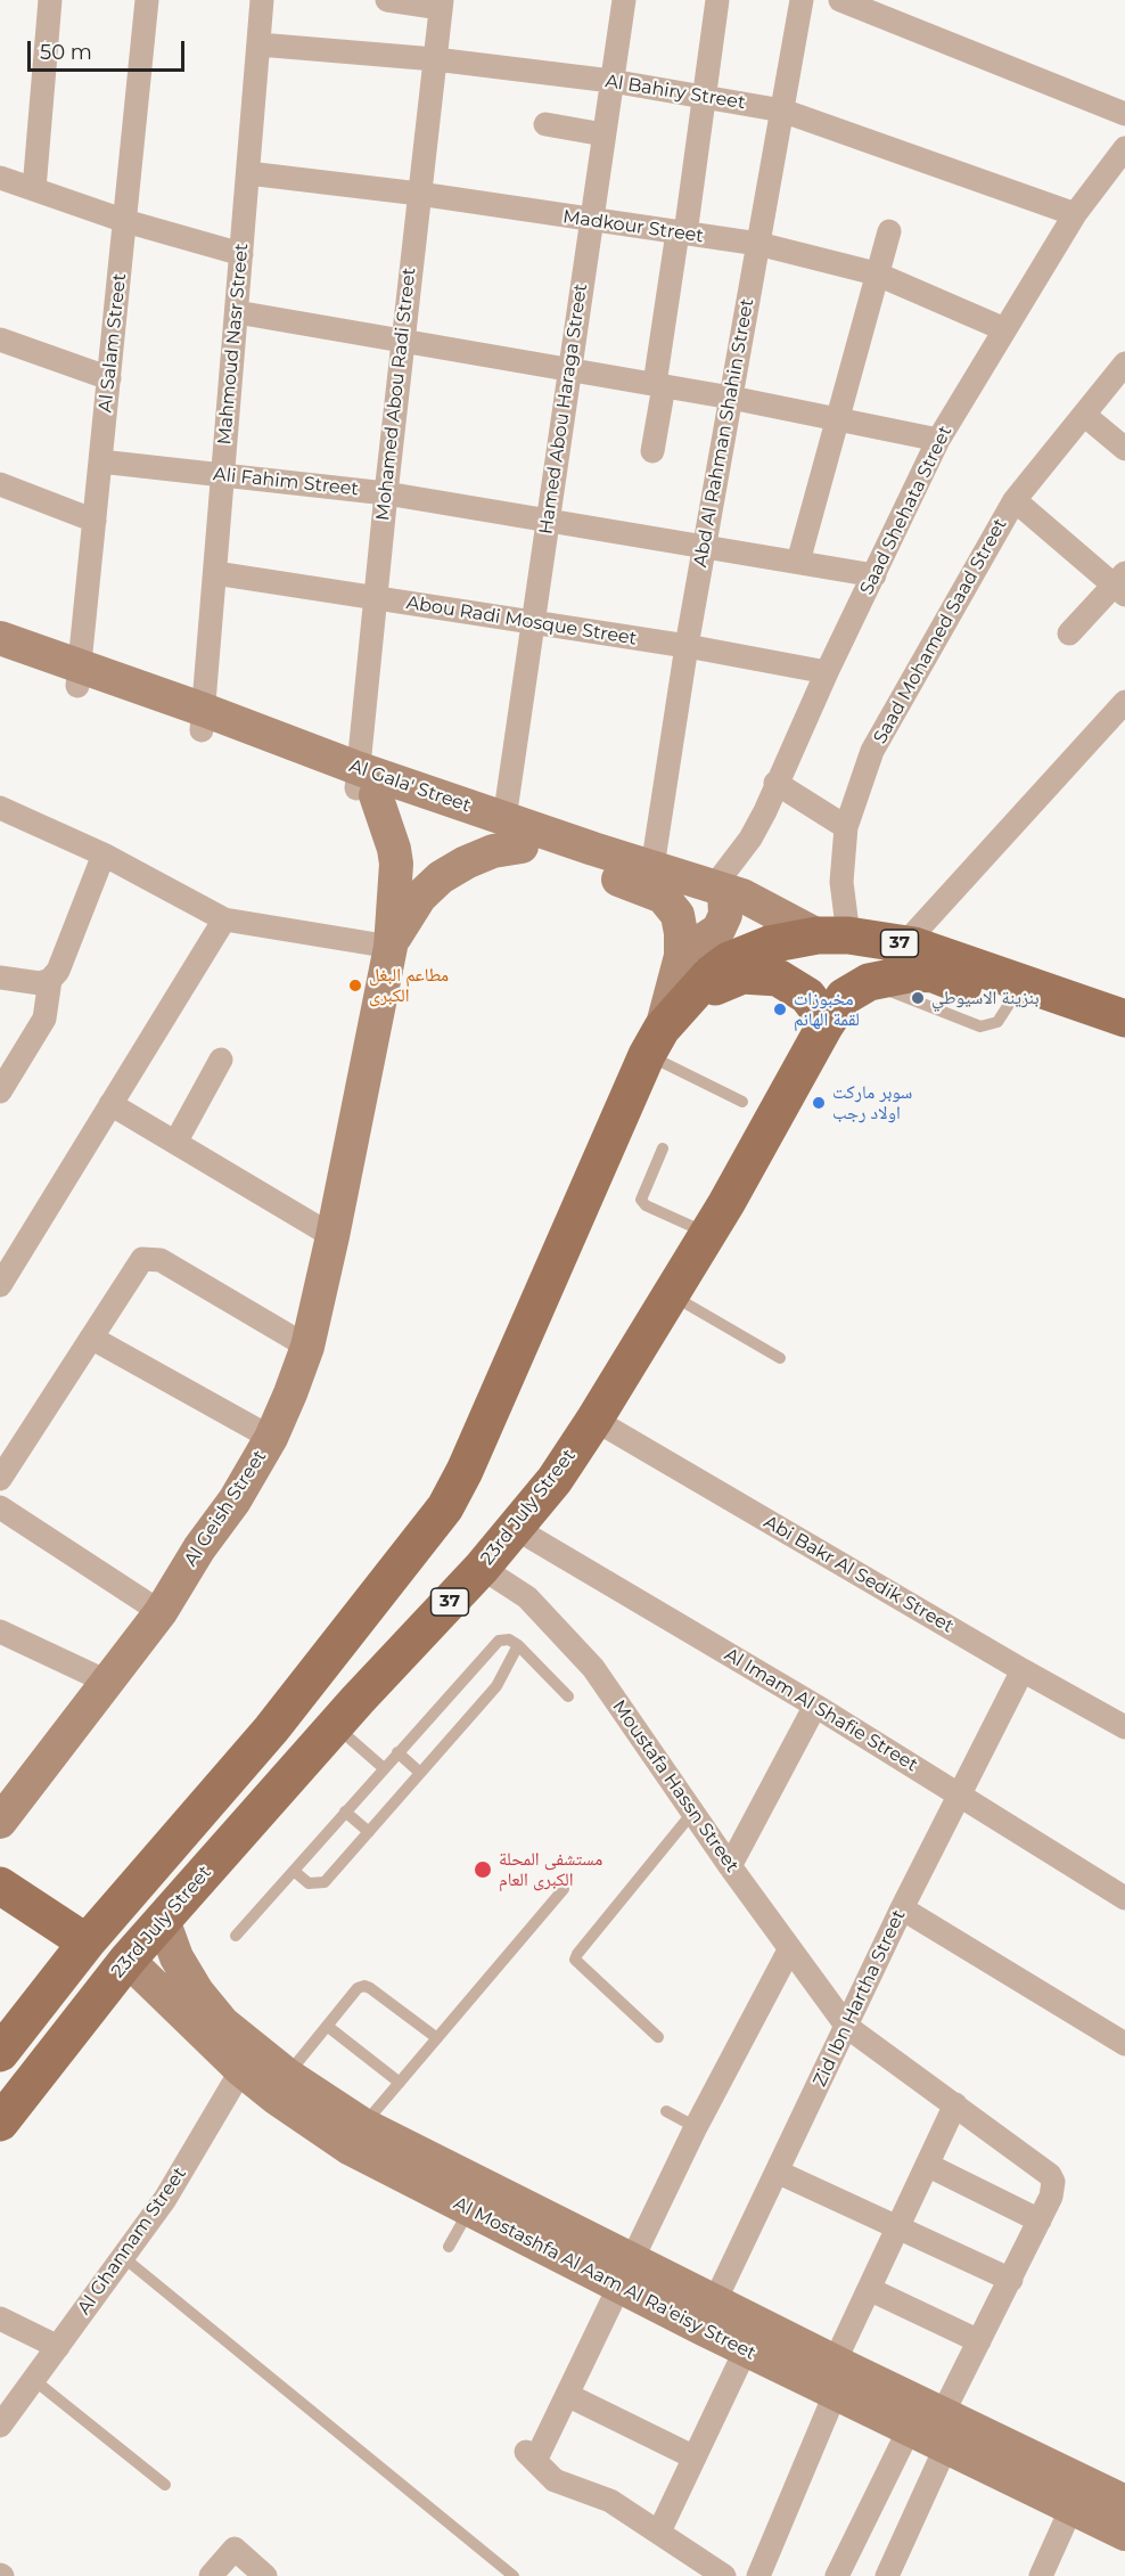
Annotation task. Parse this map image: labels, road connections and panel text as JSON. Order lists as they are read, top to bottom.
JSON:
{
  "streets": {
    "main road": ["Al Gala' Street", "37", "23rd July Street"],
    "street": [
      "Al Bahiry Street",
      "Madkour Street",
      "Al Salam Street",
      "Mahmoud Nasr Street",
      "Mohamed Abou Radi Street",
      "Hamed Abou Haraga Street",
      "Abd Al Rahman Shahin Street",
      "Ali Fahim Street",
      "Saad Shehata Street",
      "Abou Radi Mosque Street",
      "Saad Mohamed Saad Street",
      "Al Geish Street",
      "Abi Bakr Al Sedik Street",
      "Al Imam Al Shafie Street",
      "Moustafa Hassn Street",
      "Zid Ibn Hartha Street",
      "Al Ghannam Street",
      "Al Mostashfa Al Aam Al Ra'eisy Street"
    ]
  },
  "crossings": [
    ["Al Bahiry Street", "Mahmoud Nasr Street"],
    ["Al Bahiry Street", "Mohamed Abou Radi Street"],
    ["Al Bahiry Street", "Hamed Abou Haraga Street"],
    ["Al Bahiry Street", "Abd Al Rahman Shahin Street"],
    ["Al Bahiry Street", "Saad Shehata Street"],
    ["Madkour Street", "Mahmoud Nasr Street"],
    ["Madkour Street", "Mohamed Abou Radi Street"],
    ["Madkour Street", "Hamed Abou Haraga Street"],
    ["Madkour Street", "Abd Al Rahman Shahin Street"],
    ["Madkour Street", "Saad Shehata Street"],
    ["Al Salam Street", "Ali Fahim Street"],
    ["Al Salam Street", "Al Gala' Street"],
    ["Mahmoud Nasr Street", "Ali Fahim Street"],
    ["Mahmoud Nasr Street", "Abou Radi Mosque Street"],
    ["Mahmoud Nasr Street", "Al Gala' Street"],
    ["Mohamed Abou Radi Street", "Ali Fahim Street"],
    ["Mohamed Abou Radi Street", "Abou Radi Mosque Street"],
    ["Mohamed Abou Radi Street", "Al Gala' Street"],
    ["Mohamed Abou Radi Street", "Al Geish Street"],
    ["Hamed Abou Haraga Street", "Ali Fahim Street"],
    ["Hamed Abou Haraga Street", "Abou Radi Mosque Street"],
    ["Hamed Abou Haraga Street", "Al Gala' Street"],
    ["Hamed Abou Haraga Street", "Al Geish Street"],
    ["Abd Al Rahman Shahin Street", "Ali Fahim Street"],
    ["Abd Al Rahman Shahin Street", "Abou Radi Mosque Street"],
    ["Abd Al Rahman Shahin Street", "Al Gala' Street"],
    ["Ali Fahim Street", "Saad Shehata Street"],
    ["Saad Shehata Street", "Abou Radi Mosque Street"],
    ["Saad Shehata Street", "Al Gala' Street"],
    ["Saad Mohamed Saad Street", "Al Gala' Street"],
    ["Al Gala' Street", "37"],
    ["Al Gala' Street", "Al Geish Street"],
    ["37", "23rd July Street"],
    ["23rd July Street", "Abi Bakr Al Sedik Street"],
    ["23rd July Street", "Al Imam Al Shafie Street"],
    ["23rd July Street", "Moustafa Hassn Street"],
    ["23rd July Street", "Al Mostashfa Al Aam Al Ra'eisy Street"],
    ["Abi Bakr Al Sedik Street", "Zid Ibn Hartha Street"],
    ["Al Imam Al Shafie Street", "Zid Ibn Hartha Street"],
    ["Moustafa Hassn Street", "Zid Ibn Hartha Street"],
    ["Moustafa Hassn Street", "Al Mostashfa Al Aam Al Ra'eisy Street"],
    ["Zid Ibn Hartha Street", "Al Mostashfa Al Aam Al Ra'eisy Street"],
    ["Al Ghannam Street", "Al Mostashfa Al Aam Al Ra'eisy Street"]
  ],
  "places": [
    "مطاعم البغل الكبرى",
    "بنزينة الاسيوطي",
    "مخبوزات لقمة الهانم",
    "سوبر ماركت اولاد رجب",
    "مستشفى المحلة الكبرى العام"
  ],
  "scale_bar": "50 m"
}
